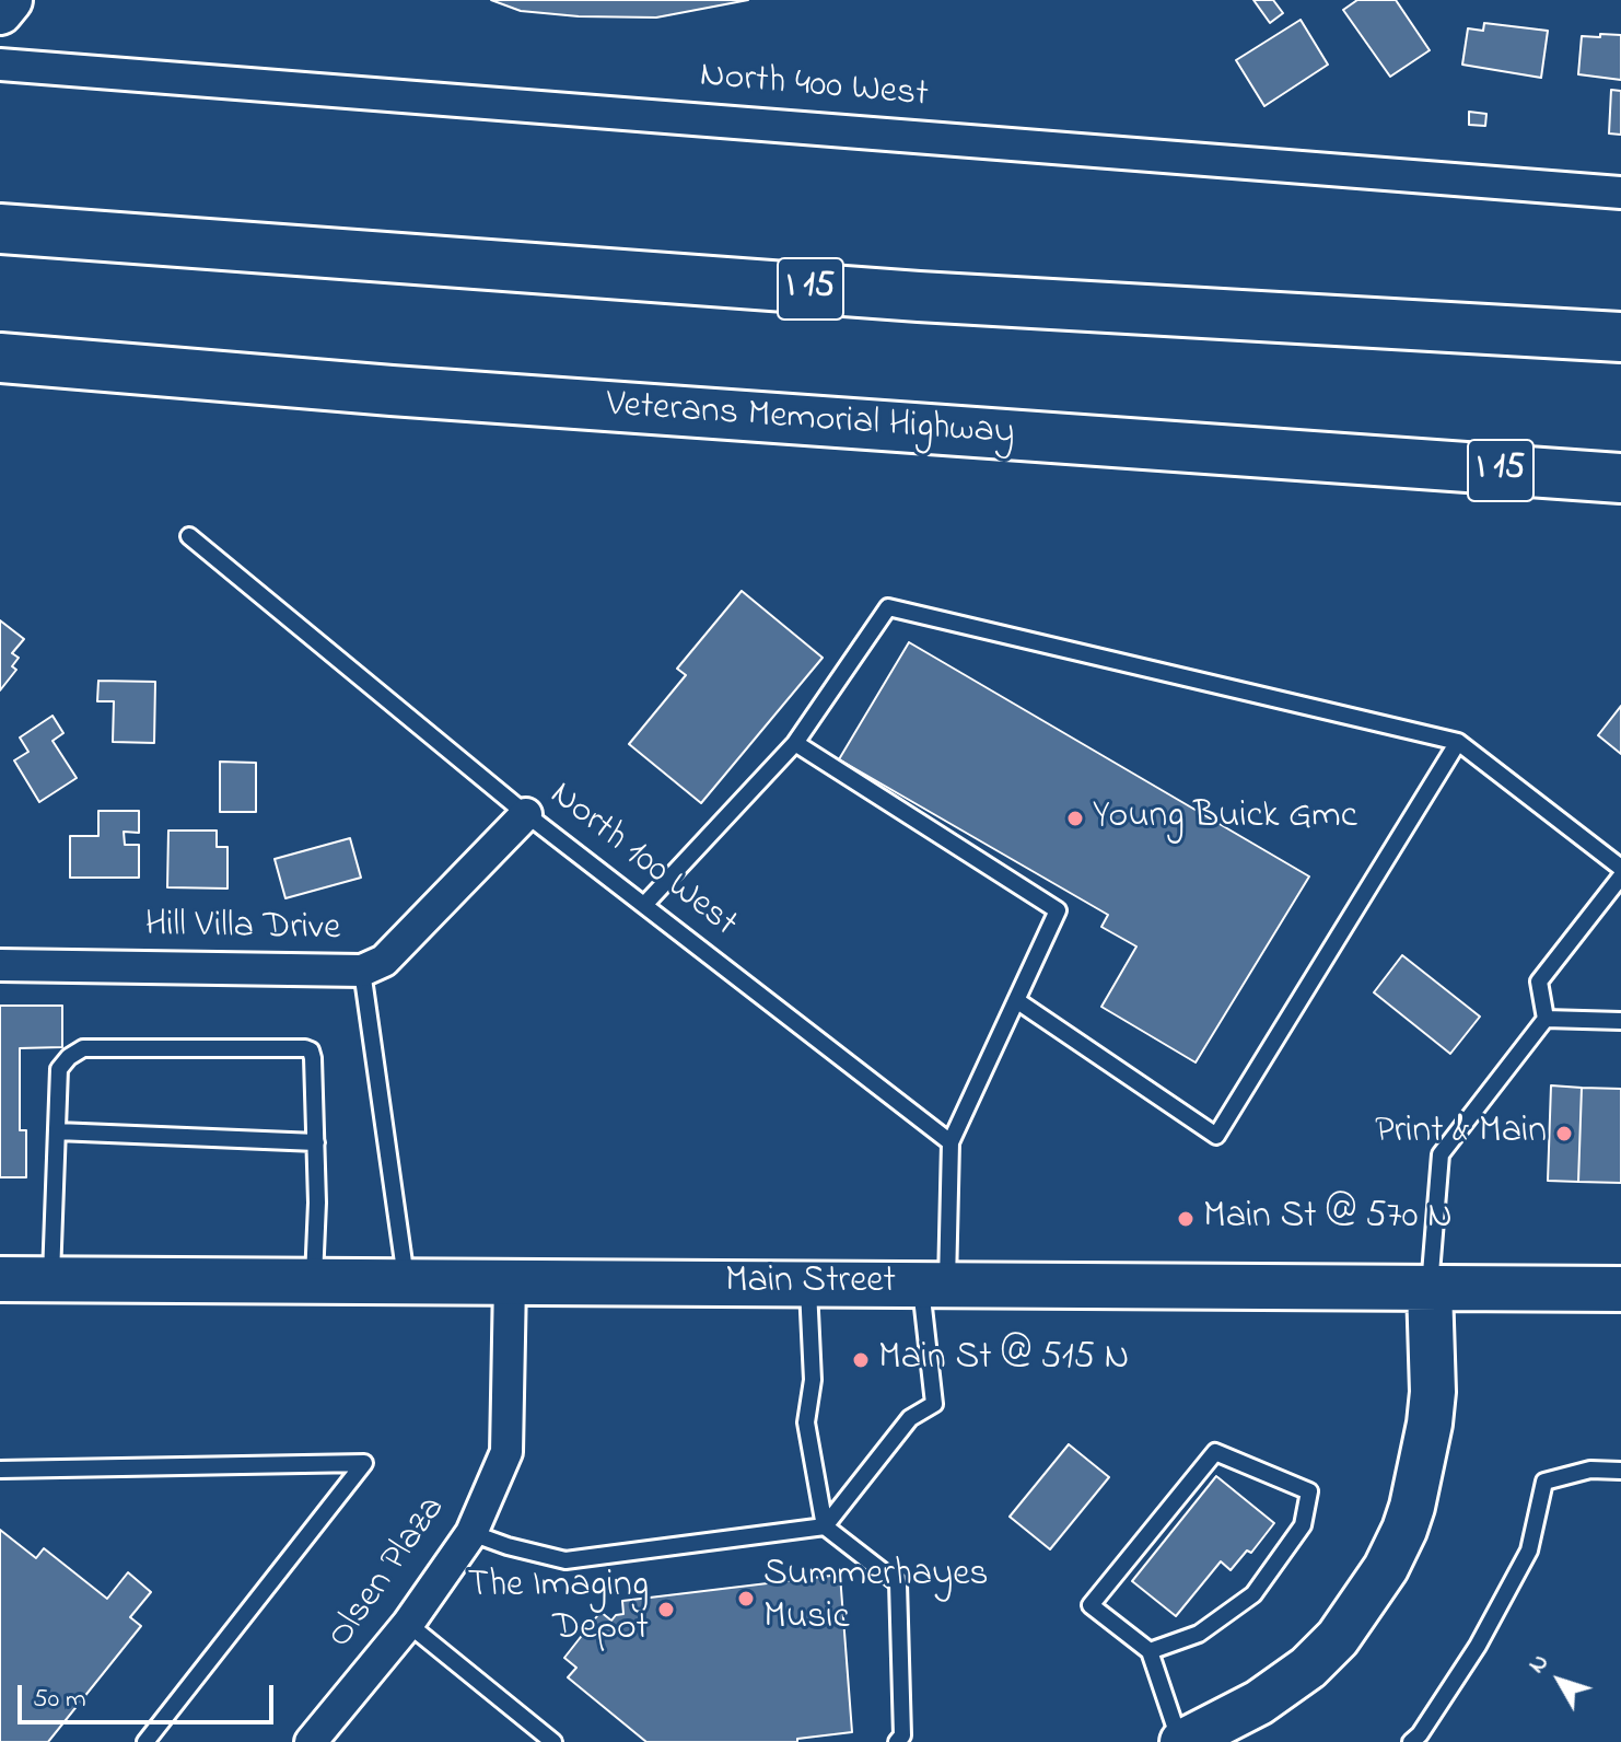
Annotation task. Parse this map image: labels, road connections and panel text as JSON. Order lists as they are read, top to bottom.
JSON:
{
  "streets": {
    "highway": ["I 15", "Veterans Memorial Highway"],
    "main road": ["Main Street"],
    "street": ["North 400 West", "Hill Villa Drive", "Olsen Plaza"],
    "lane": ["North 100 West"]
  },
  "crossings": [
    ["North 100 West", "Hill Villa Drive"],
    ["Main Street", "Olsen Plaza"]
  ],
  "places": [
    "Young Buick Gmc",
    "Print & Main",
    "Main St @ 570 N",
    "Main St @ 515 N",
    "Summerhayes Music",
    "The Imaging Depot"
  ],
  "scale_bar": "50 m",
  "north": "top left"
}
